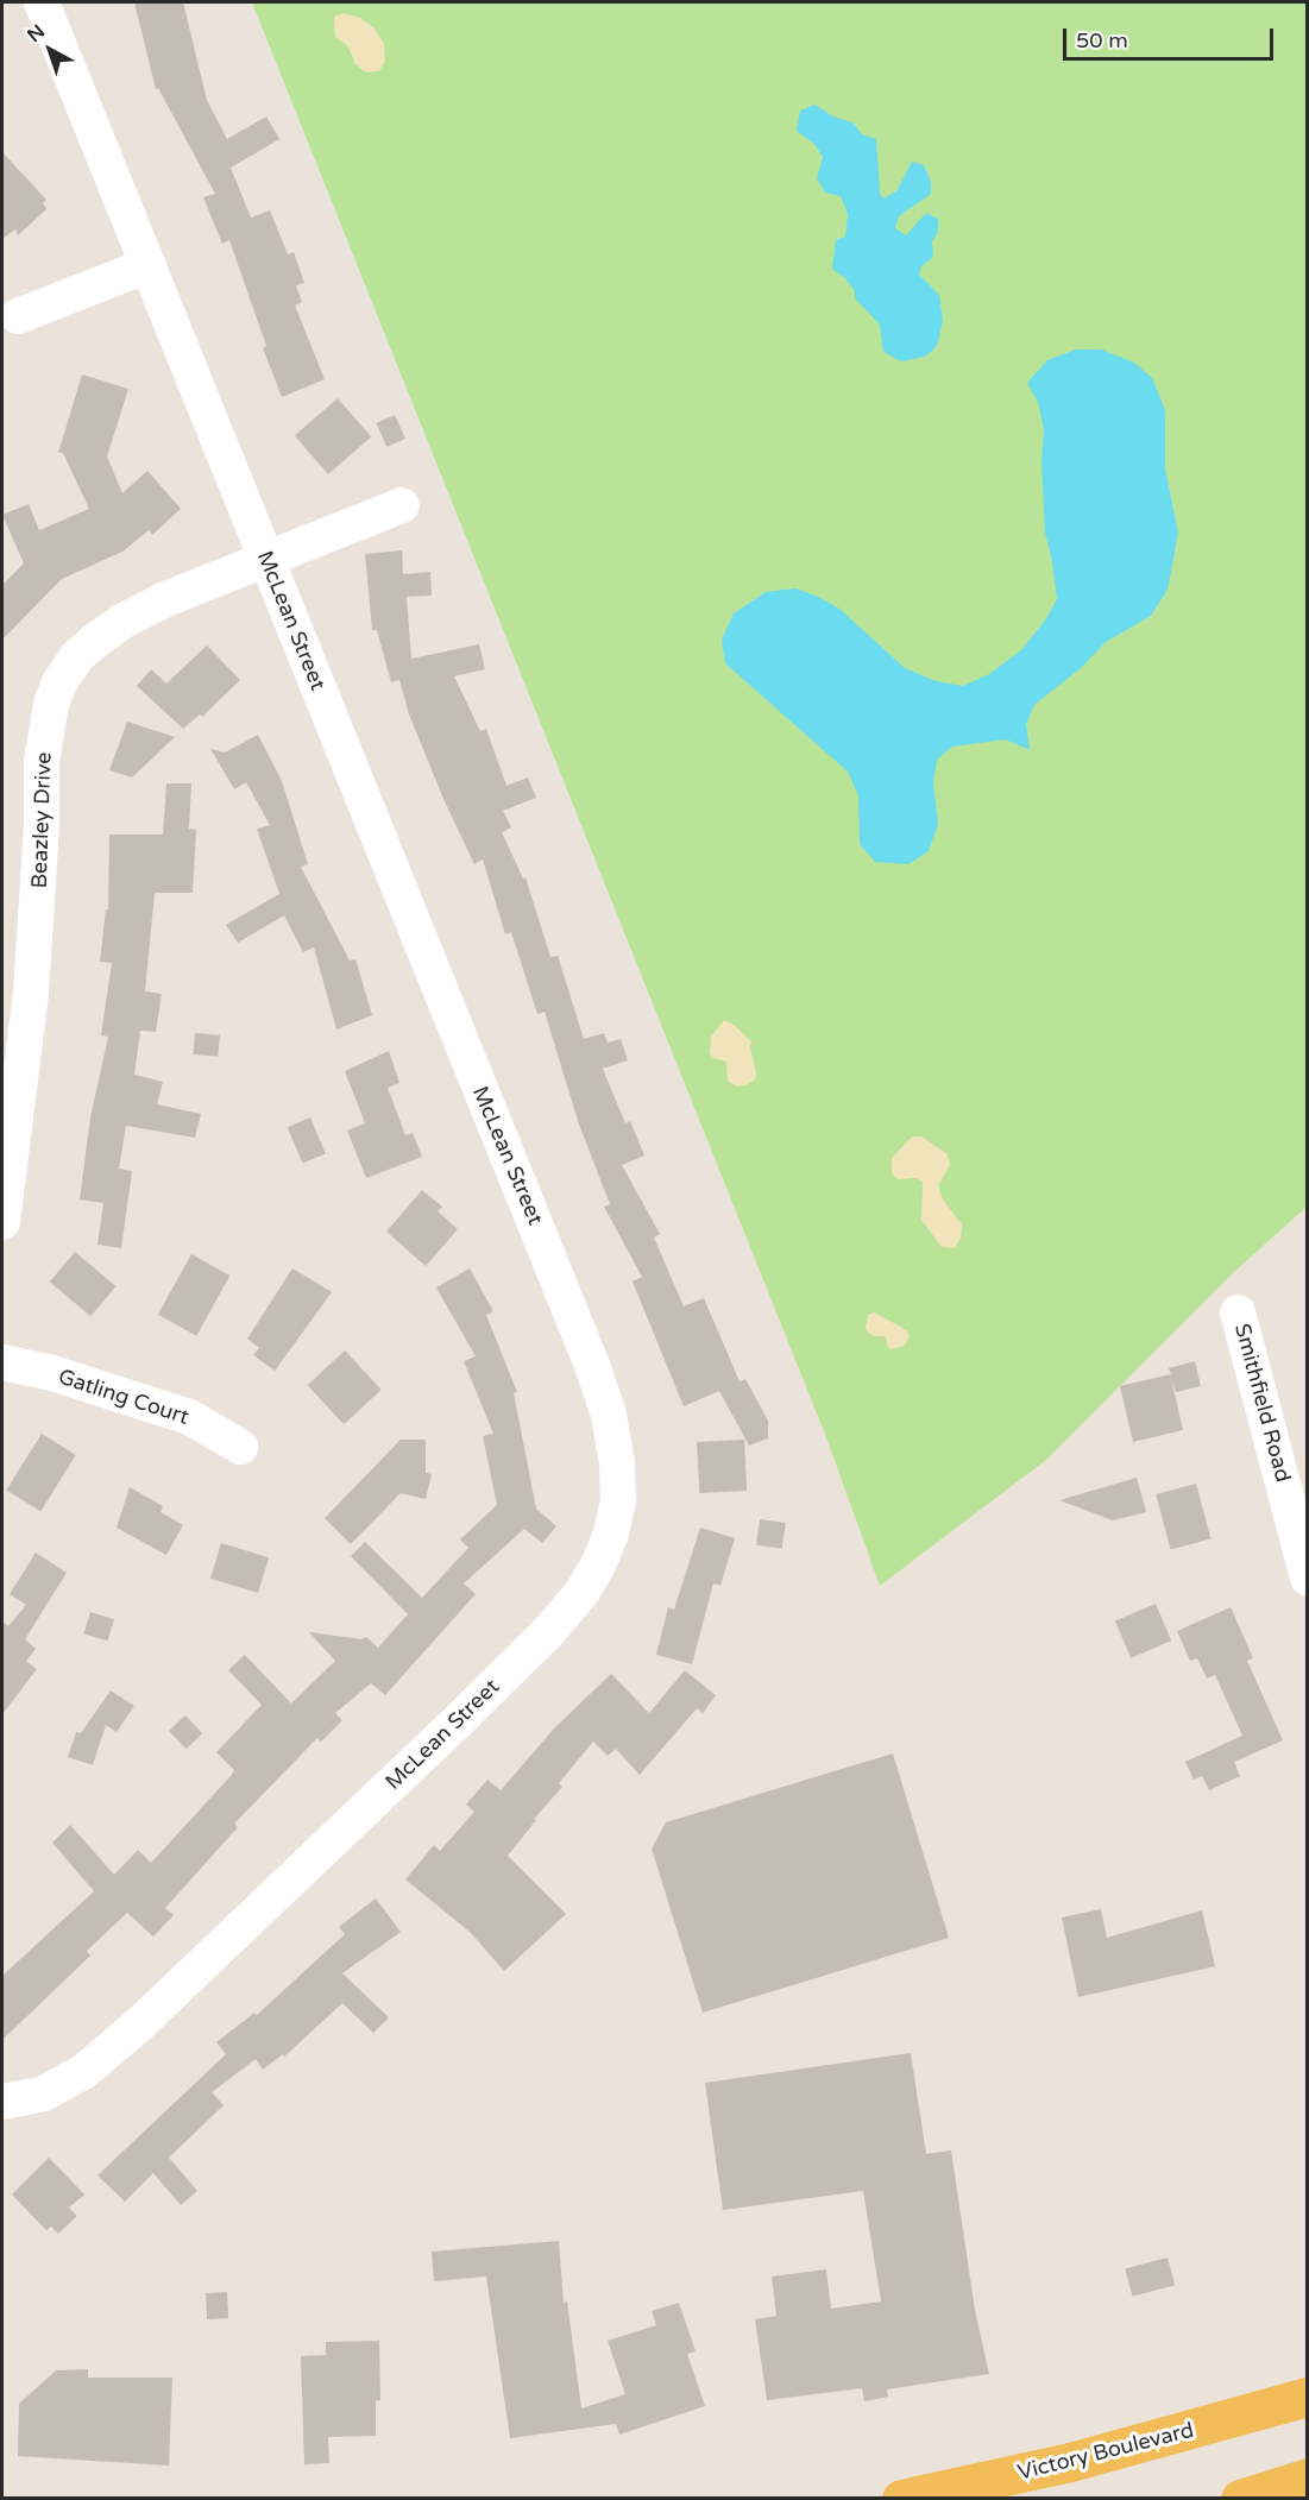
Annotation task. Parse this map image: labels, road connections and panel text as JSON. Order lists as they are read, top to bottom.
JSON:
{
  "streets": {
    "main road": ["Victory Boulevard"],
    "street": [
      "McLean Street",
      "Beazley Drive",
      "Gatling Court",
      "Smithfield Road"
    ]
  },
  "crossings": [
    ["McLean Street", "Beazley Drive"]
  ],
  "scale_bar": "50 m",
  "north": "top left"
}
